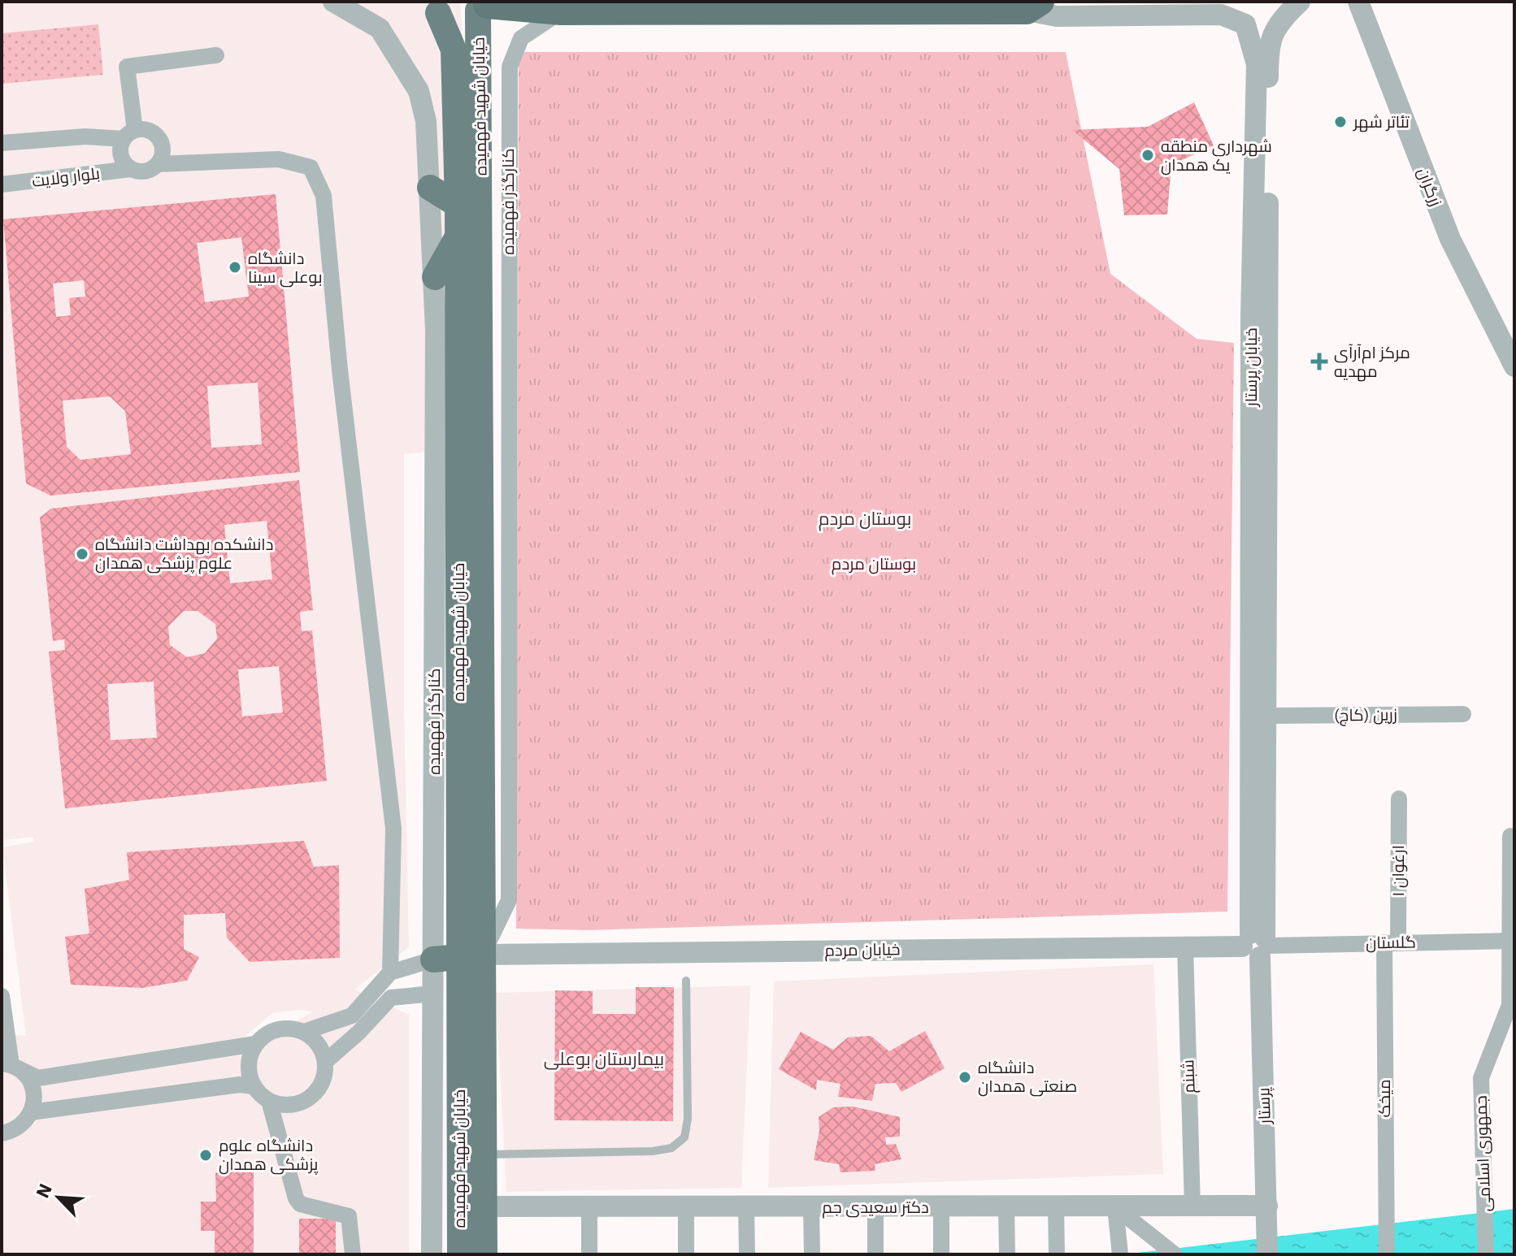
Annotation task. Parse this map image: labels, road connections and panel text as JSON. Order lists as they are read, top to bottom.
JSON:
{
  "streets": {
    "main road": ["خیابان شهید فهمیده"],
    "street": [
      "بلوار ولایت",
      "زرگران",
      "کنارگذر فهمیده",
      "خیابان پرستار",
      "زرین (کاج)",
      "ارغوان ۱",
      "گلستان",
      "خیابان مردم",
      "شبنم",
      "میخک",
      "پرستار",
      "جمهوری اسلامی",
      "دکتر سعیدی جم"
    ]
  },
  "crossings": [
    ["خیابان شهید فهمیده", "کنارگذر فهمیده"],
    ["خیابان شهید فهمیده", "خیابان مردم"],
    ["خیابان شهید فهمیده", "دکتر سعیدی جم"],
    ["کنارگذر فهمیده", "خیابان مردم"],
    ["خیابان پرستار", "زرین (کاج)"],
    ["خیابان پرستار", "گلستان"],
    ["خیابان پرستار", "خیابان مردم"],
    ["خیابان پرستار", "پرستار"],
    ["ارغوان ۱", "گلستان"],
    ["ارغوان ۱", "میخک"],
    ["گلستان", "خیابان مردم"],
    ["گلستان", "میخک"],
    ["گلستان", "پرستار"],
    ["گلستان", "جمهوری اسلامی"],
    ["خیابان مردم", "شبنم"],
    ["خیابان مردم", "پرستار"],
    ["شبنم", "دکتر سعیدی جم"],
    ["پرستار", "دکتر سعیدی جم"]
  ],
  "districts": ["بوستان مردم", "بیمارستان بوعلی"],
  "parks": ["بوستان مردم"],
  "places": {
    "other": [
      "تئاتر شهر",
      "شهرداری منطقه یک همدان",
      "دانشگاه بوعلی سینا",
      "دانشکده بهداشت دانشگاه علوم پزشکی همدان",
      "دانشگاه صنعتی همدان",
      "دانشگاه علوم پزشکی همدان"
    ],
    "health": ["مرکز ام‌آر‌آی مهدیه"]
  },
  "north": "top left"
}
